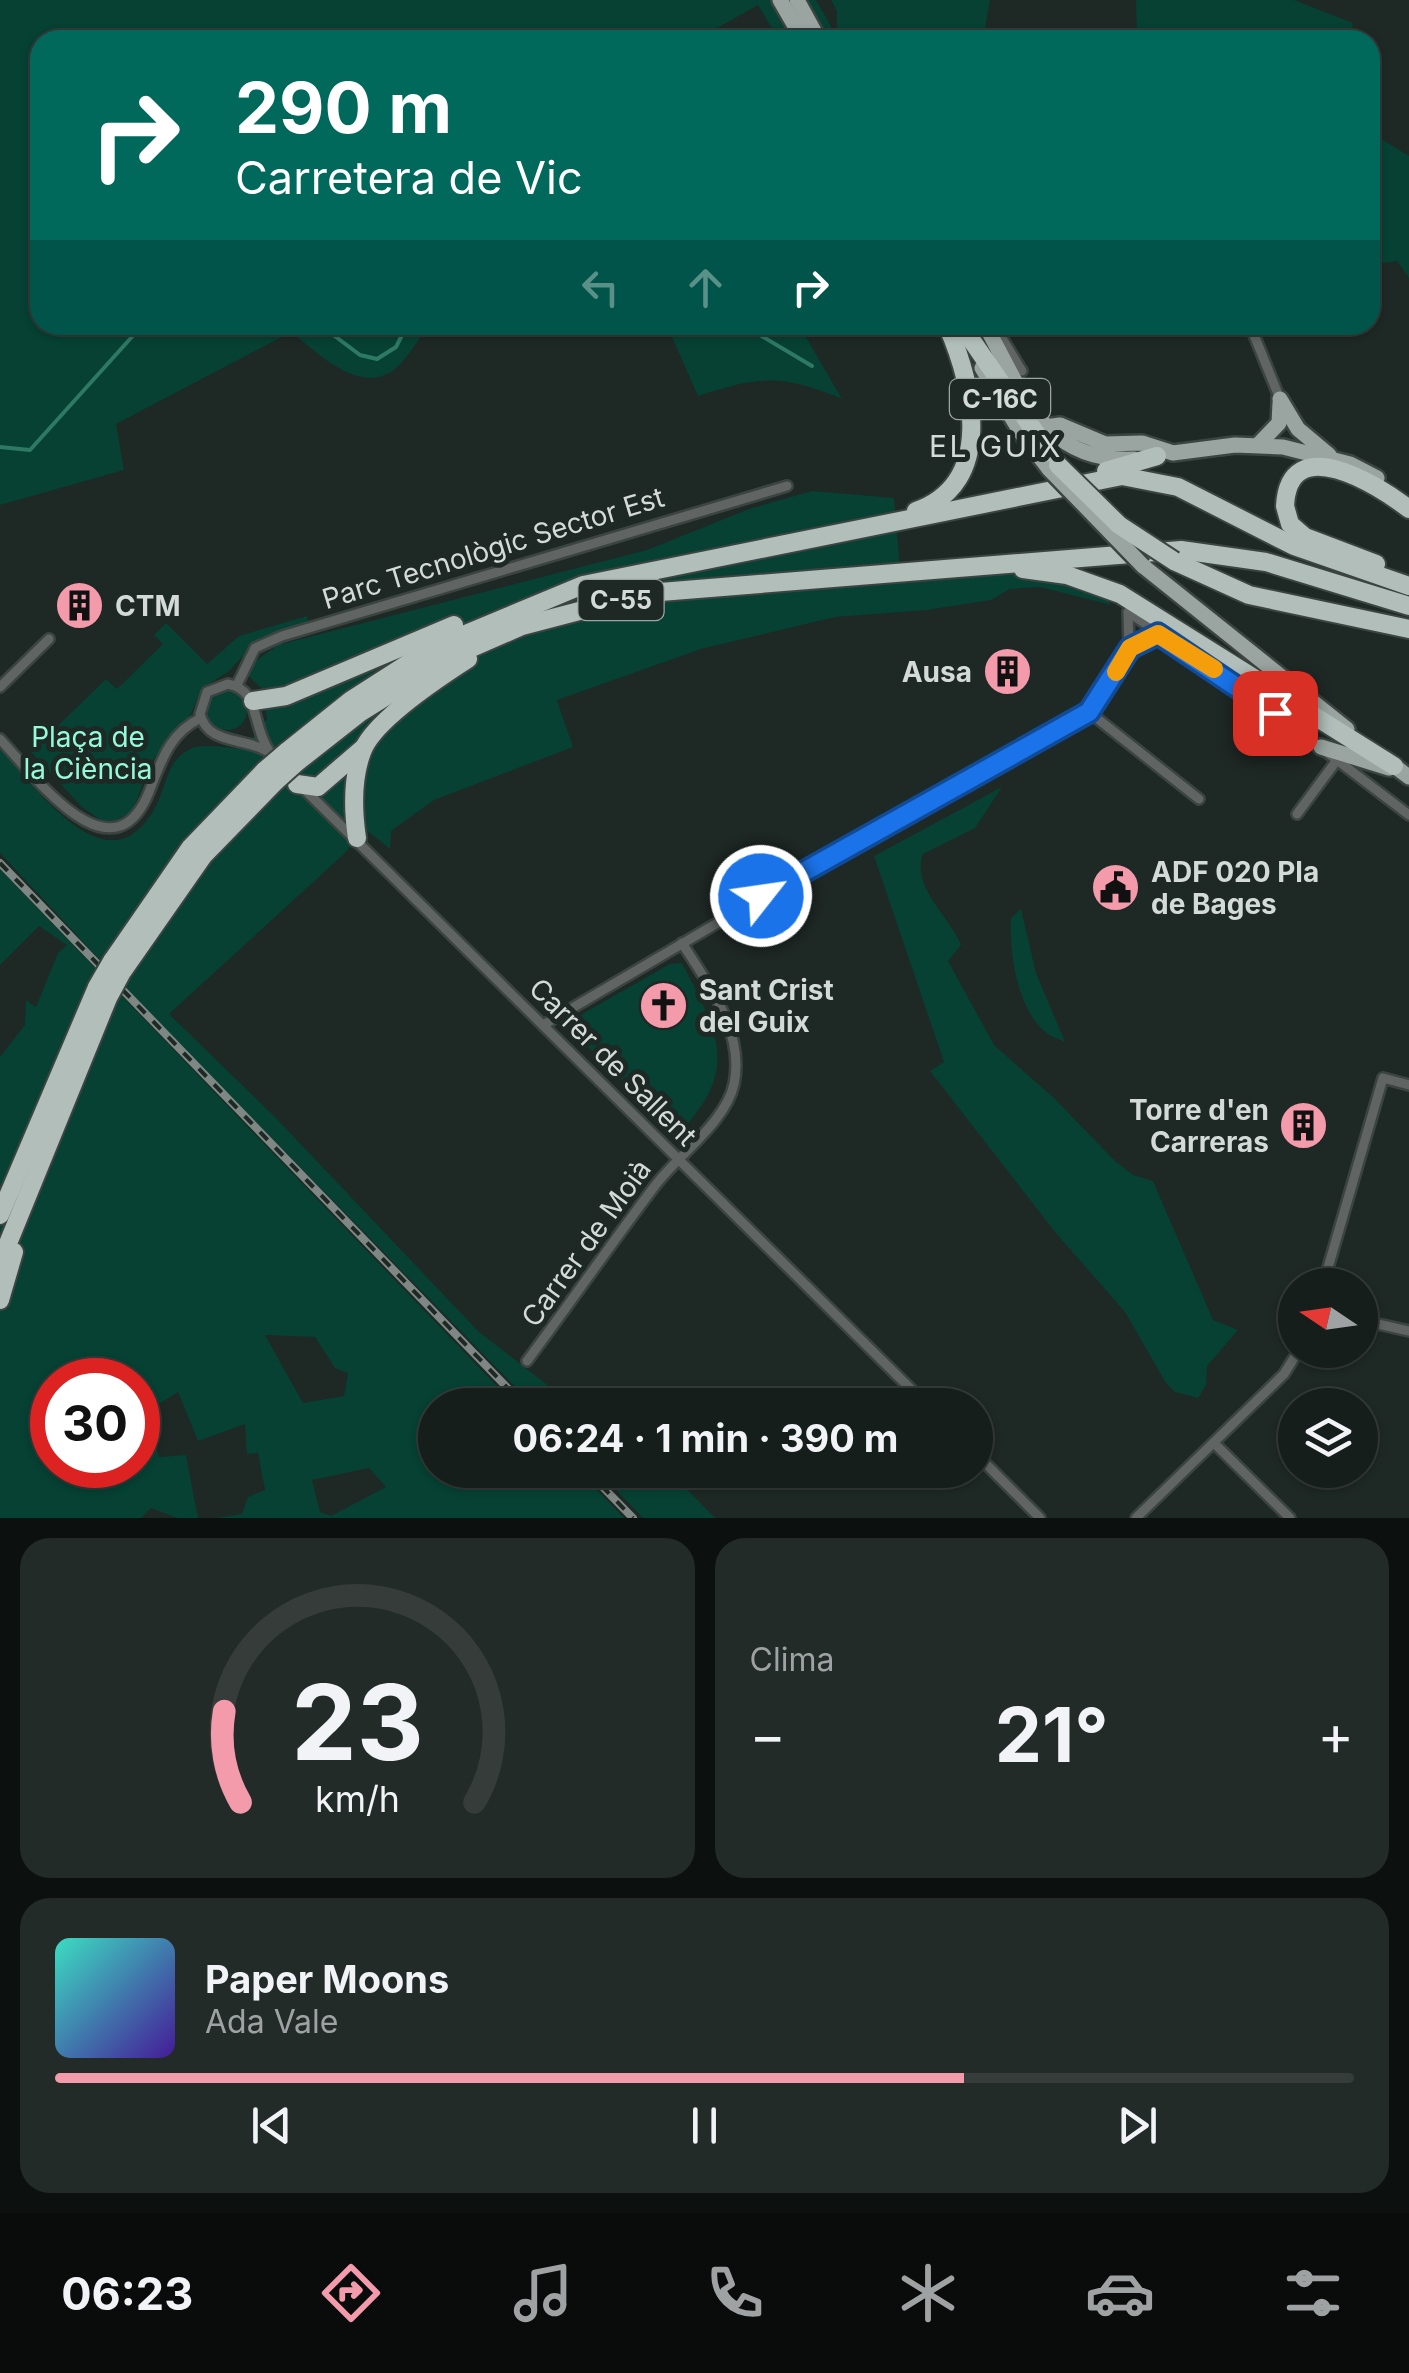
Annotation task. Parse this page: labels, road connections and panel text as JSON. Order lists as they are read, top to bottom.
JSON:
{
  "streets": {
    "highway": ["C-55"],
    "main road": ["C-16C"],
    "street": ["Parc Tecnològic Sector Est", "Carrer de Sallent", "Carrer de Moià"]
  },
  "crossings": [
    ["Parc Tecnològic Sector Est", "Carrer de Sallent"],
    ["C-55", "Carrer de Sallent"],
    ["Carrer de Sallent", "Carrer de Moià"]
  ],
  "districts": ["EL GUIX"],
  "parks": ["Plaça de la Ciència"],
  "places": {
    "building": ["CTM", "Ausa", "Torre d'en Carreras"],
    "public building": ["ADF 020 Pla de Bages"],
    "church": ["Sant Crist del Guix"]
  },
  "north": "left",
  "page": {
    "turn": ["290 m", "Carretera de Vic"],
    "limit": "30",
    "trip": "06:24 · 1 min · 390 m",
    "tile": "Clima",
    "heat": ["−", "21°", "+"],
    "song": ["Paper Moons", "Ada Vale"],
    "tabs": "06:23",
    "gauge": ["23", "km/h"]
  }
}
